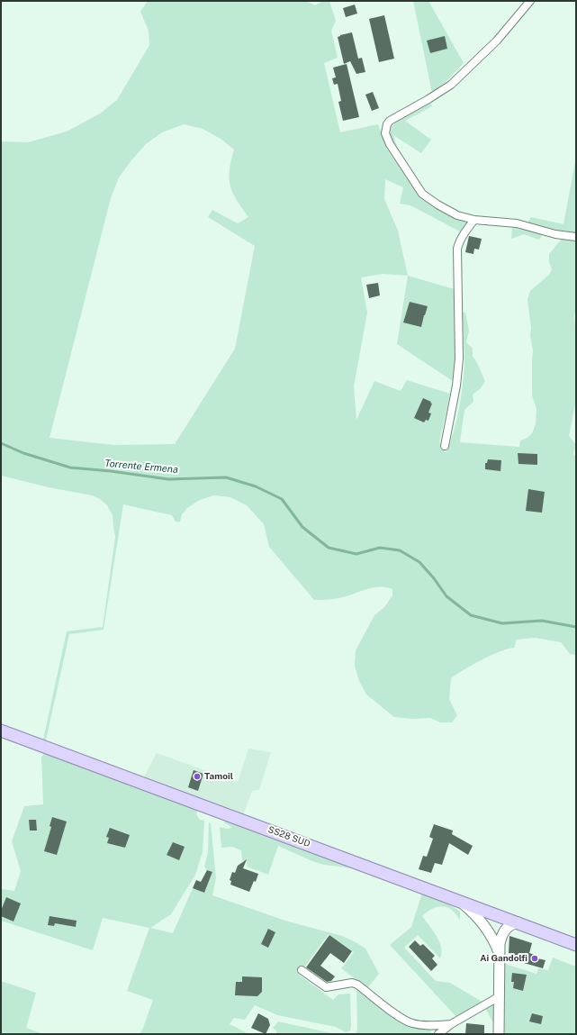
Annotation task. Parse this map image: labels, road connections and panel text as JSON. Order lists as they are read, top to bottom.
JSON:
{
  "streets": {
    "main road": ["SS28 SUD"]
  },
  "water": ["Torrente Ermena"],
  "places": ["Tamoil", "Ai Gandolfi"]
}
